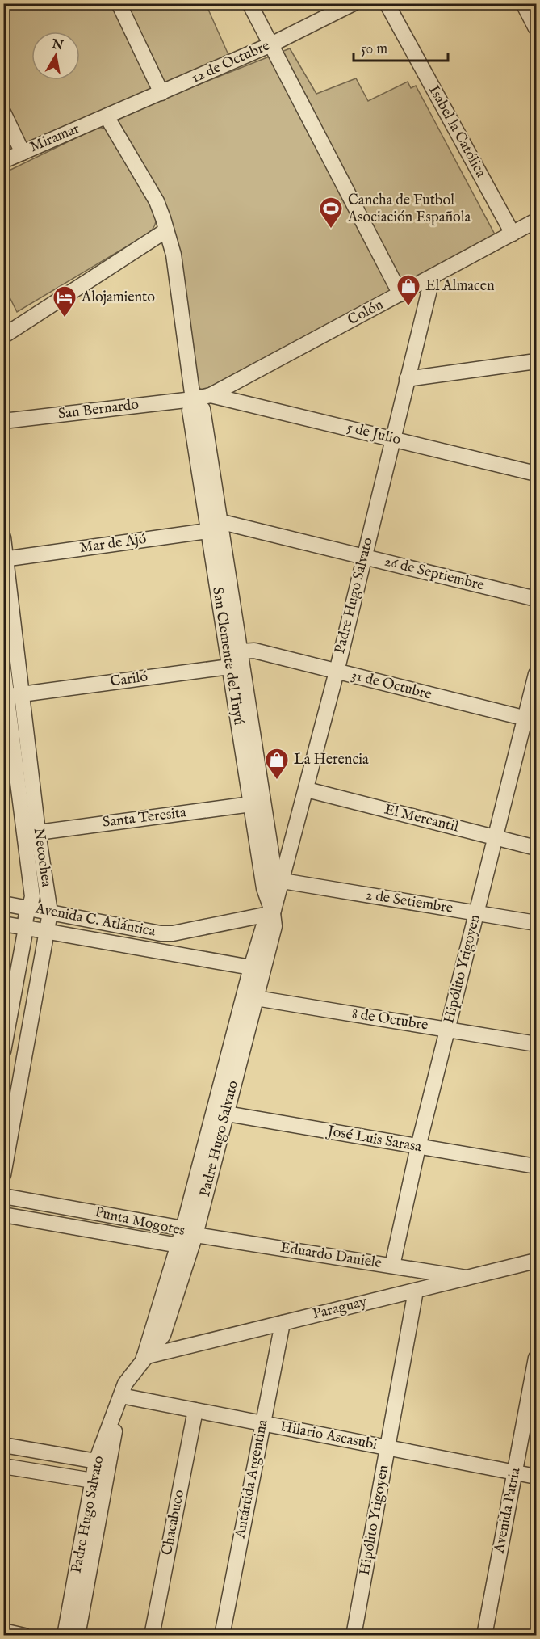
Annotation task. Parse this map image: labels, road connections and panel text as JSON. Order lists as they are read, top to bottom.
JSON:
{
  "streets": {
    "street": [
      "12 de Octubre",
      "Isabel la Católica",
      "Miramar",
      "Colón",
      "San Bernardo",
      "5 de Julio",
      "Mar de Ajó",
      "26 de Septiembre",
      "Padre Hugo Salvato",
      "San Clemente del Tuyú",
      "Cariló",
      "31 de Octubre",
      "Santa Teresita",
      "El Mercantil",
      "Necochea",
      "2 de Setiembre",
      "Avenida C. Atlántica",
      "Hipólito Yrigoyen",
      "8 de Octubre",
      "José Luis Sarasa",
      "Punta Mogotes",
      "Eduardo Daniele",
      "Paraguay",
      "Hilario Ascasubi",
      "Antártida Argentina",
      "Avenida Patria",
      "Chacabuco"
    ]
  },
  "crossings": [
    ["12 de Octubre", "Miramar"],
    ["12 de Octubre", "San Clemente del Tuyú"],
    ["Isabel la Católica", "Colón"],
    ["Miramar", "San Clemente del Tuyú"],
    ["Colón", "San Bernardo"],
    ["Colón", "5 de Julio"],
    ["Colón", "Padre Hugo Salvato"],
    ["Colón", "San Clemente del Tuyú"],
    ["San Bernardo", "San Clemente del Tuyú"],
    ["5 de Julio", "Padre Hugo Salvato"],
    ["Mar de Ajó", "San Clemente del Tuyú"],
    ["Mar de Ajó", "Necochea"],
    ["26 de Septiembre", "Padre Hugo Salvato"],
    ["26 de Septiembre", "San Clemente del Tuyú"],
    ["Padre Hugo Salvato", "San Clemente del Tuyú"],
    ["Padre Hugo Salvato", "31 de Octubre"],
    ["Padre Hugo Salvato", "El Mercantil"],
    ["Padre Hugo Salvato", "2 de Setiembre"],
    ["Padre Hugo Salvato", "Avenida C. Atlántica"],
    ["Padre Hugo Salvato", "8 de Octubre"],
    ["Padre Hugo Salvato", "José Luis Sarasa"],
    ["Padre Hugo Salvato", "Punta Mogotes"],
    ["Padre Hugo Salvato", "Eduardo Daniele"],
    ["Padre Hugo Salvato", "Paraguay"],
    ["Padre Hugo Salvato", "Hilario Ascasubi"],
    ["San Clemente del Tuyú", "Cariló"],
    ["San Clemente del Tuyú", "31 de Octubre"],
    ["San Clemente del Tuyú", "Santa Teresita"],
    ["San Clemente del Tuyú", "2 de Setiembre"],
    ["San Clemente del Tuyú", "Avenida C. Atlántica"],
    ["Cariló", "Necochea"],
    ["31 de Octubre", "Hipólito Yrigoyen"],
    ["Santa Teresita", "Necochea"],
    ["El Mercantil", "Hipólito Yrigoyen"],
    ["Necochea", "Avenida C. Atlántica"],
    ["2 de Setiembre", "Hipólito Yrigoyen"],
    ["Hipólito Yrigoyen", "8 de Octubre"],
    ["Hipólito Yrigoyen", "José Luis Sarasa"],
    ["Hipólito Yrigoyen", "Eduardo Daniele"],
    ["Hipólito Yrigoyen", "Paraguay"],
    ["Hipólito Yrigoyen", "Hilario Ascasubi"],
    ["Punta Mogotes", "Eduardo Daniele"],
    ["Eduardo Daniele", "Paraguay"],
    ["Paraguay", "Antártida Argentina"],
    ["Hilario Ascasubi", "Antártida Argentina"],
    ["Hilario Ascasubi", "Avenida Patria"],
    ["Hilario Ascasubi", "Chacabuco"]
  ],
  "places": {
    "sports": ["Cancha de Futbol Asociación Española"],
    "shop": ["El Almacen", "La Herencia"],
    "hotel": ["Alojamiento"]
  },
  "scale_bar": "50 m",
  "north": "top"
}
